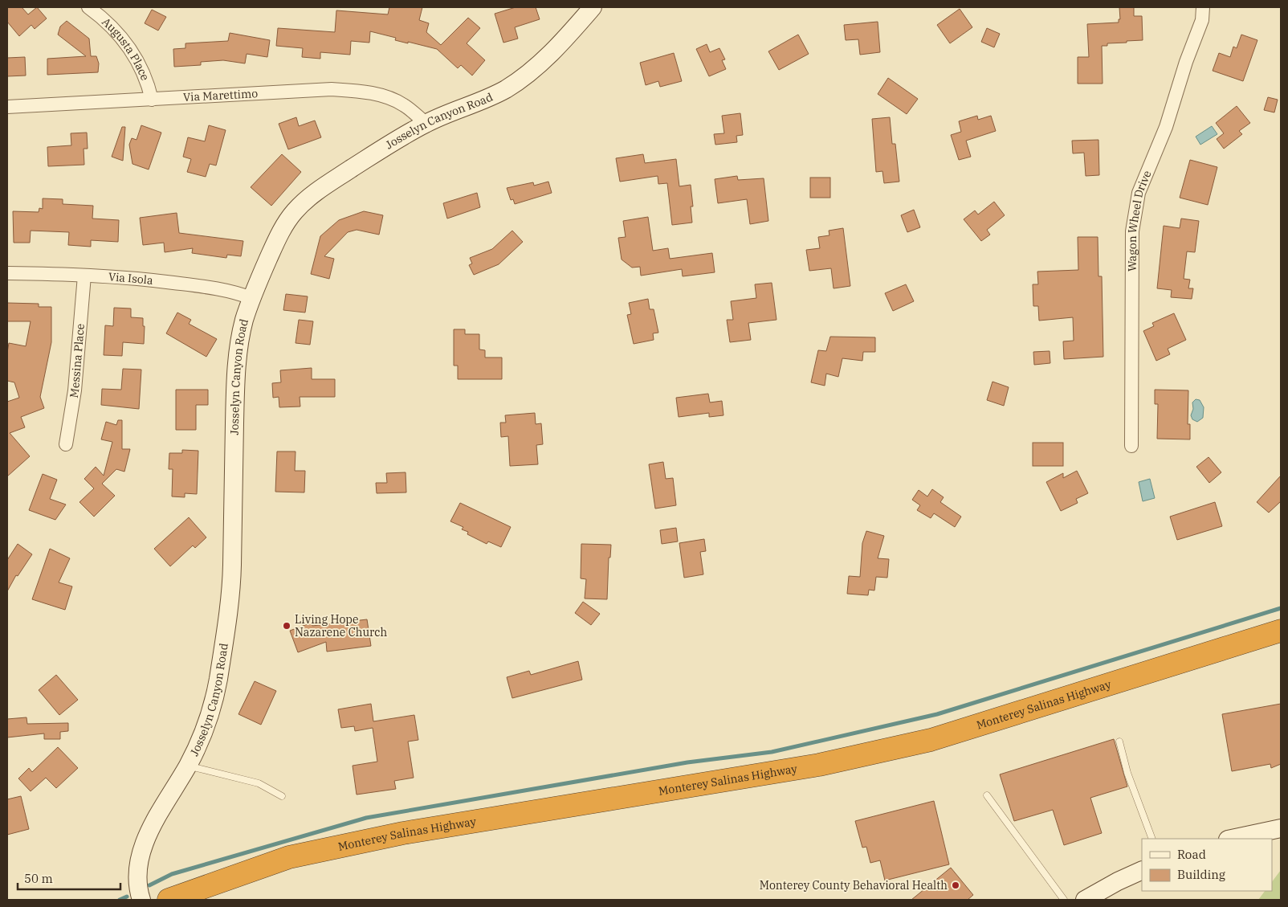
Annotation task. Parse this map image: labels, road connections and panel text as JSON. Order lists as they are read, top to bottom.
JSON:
{
  "streets": {
    "highway": ["Monterey Salinas Highway"],
    "street": [
      "Augusta Place",
      "Via Marettimo",
      "Josselyn Canyon Road",
      "Wagon Wheel Drive",
      "Via Isola",
      "Messina Place"
    ]
  },
  "crossings": [
    ["Augusta Place", "Via Marettimo"],
    ["Via Marettimo", "Josselyn Canyon Road"],
    ["Josselyn Canyon Road", "Via Isola"],
    ["Via Isola", "Messina Place"]
  ],
  "places": ["Living Hope Nazarene Church", "Monterey County Behavioral Health"],
  "legend": ["Road", "Building"],
  "scale_bar": "50 m"
}
